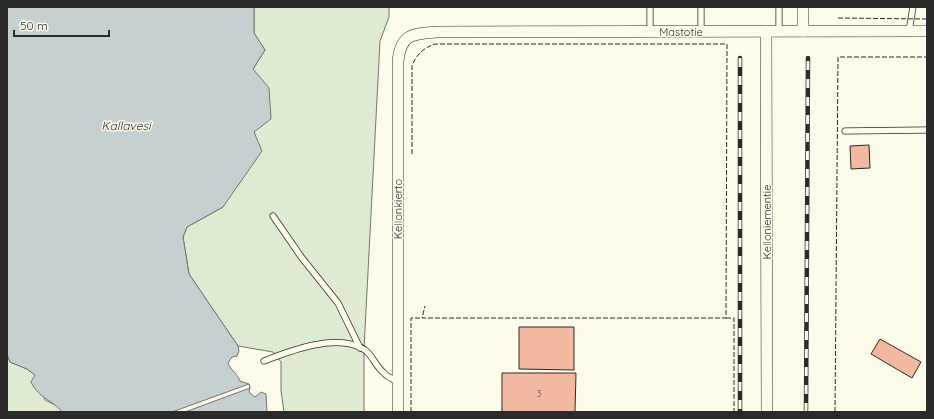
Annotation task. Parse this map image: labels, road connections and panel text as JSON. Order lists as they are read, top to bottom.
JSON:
{
  "streets": {
    "street": ["Mastotie", "Kellonkierto", "Kelloniementie"]
  },
  "crossings": [
    ["Mastotie", "Kellonkierto"],
    ["Mastotie", "Kelloniementie"]
  ],
  "water": ["Kallavesi"],
  "house_numbers": ["3"],
  "scale_bar": "50 m"
}
